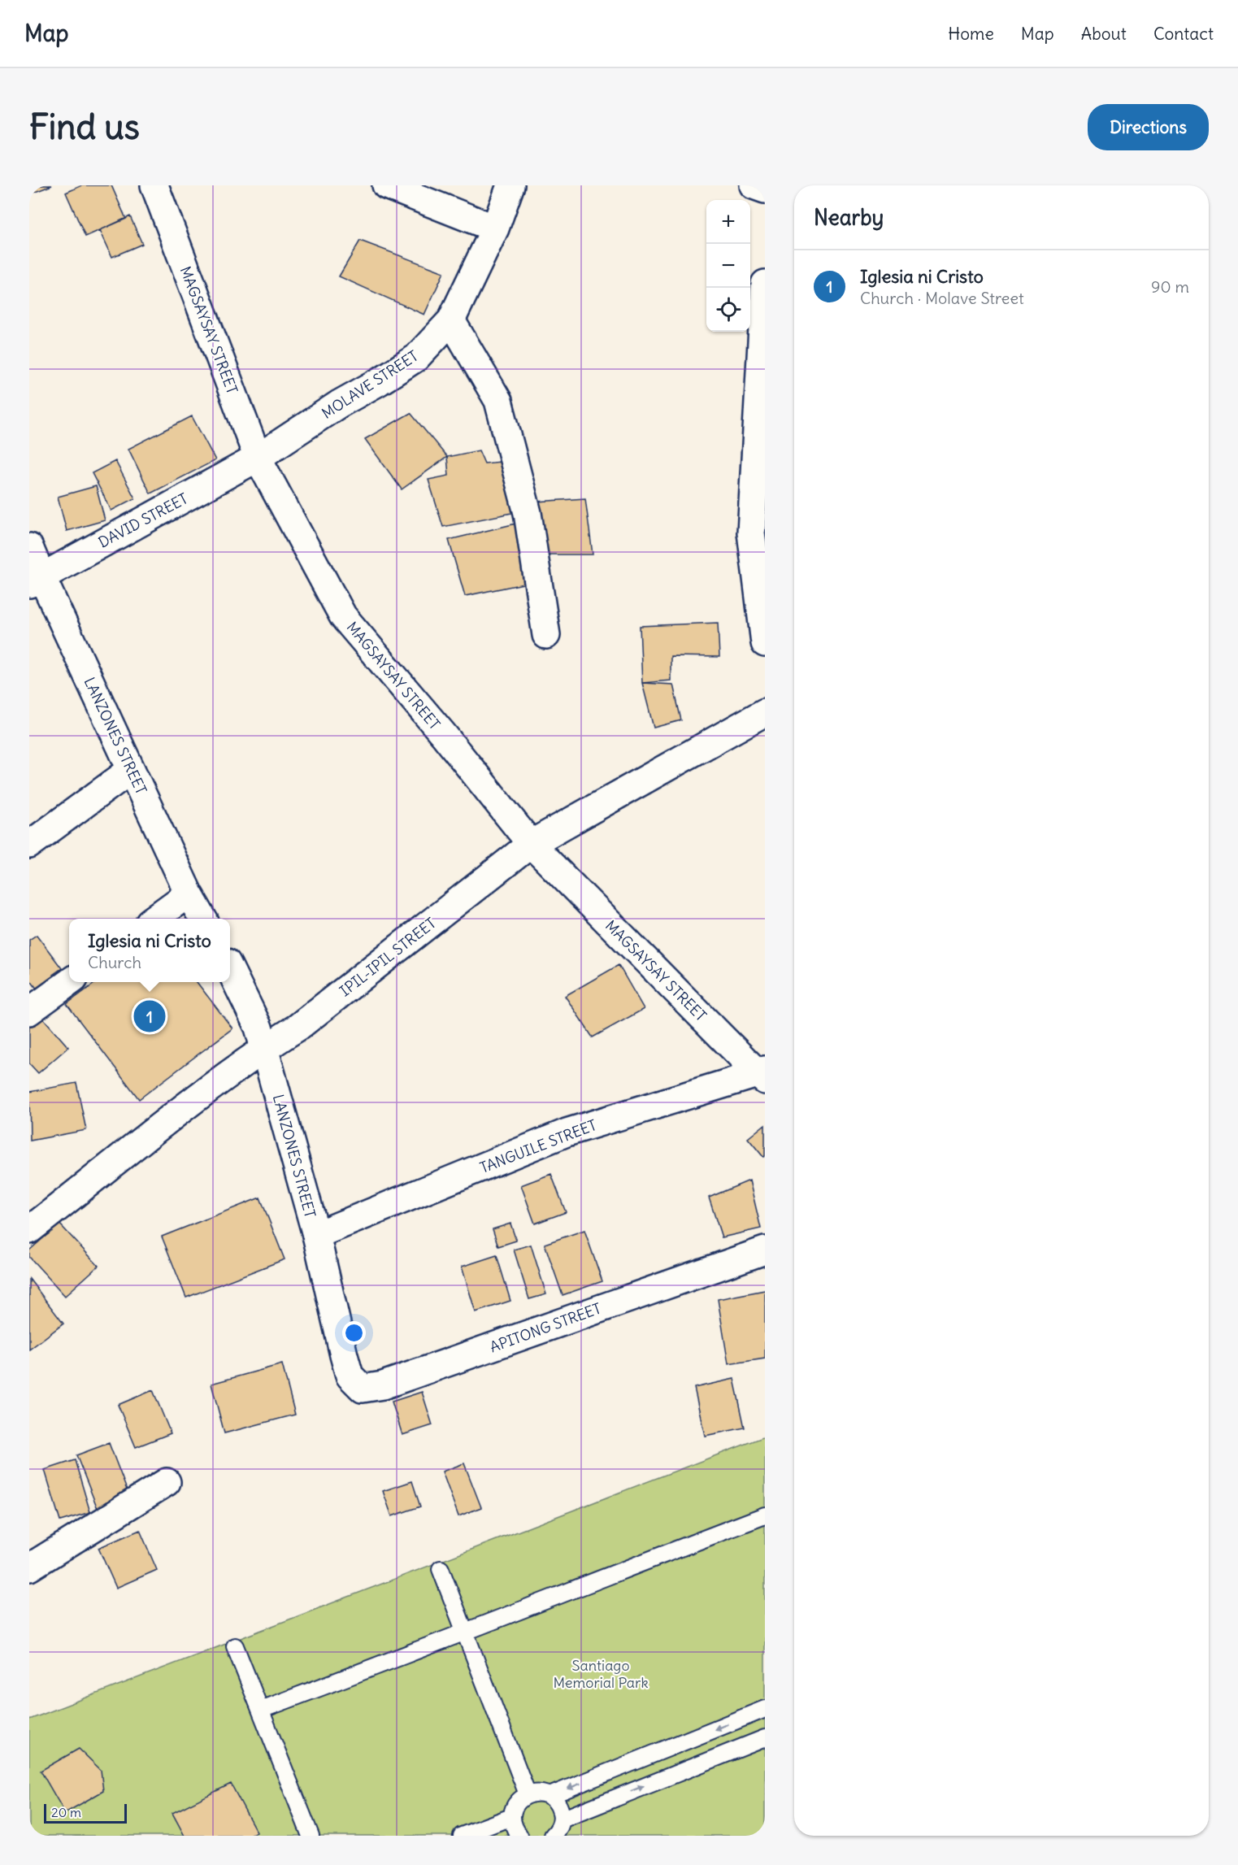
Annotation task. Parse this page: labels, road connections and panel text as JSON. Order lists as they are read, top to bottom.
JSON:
{
  "streets": {
    "street": [
      "MAGSAYSAY STREET",
      "MOLAVE STREET",
      "DAVID STREET",
      "LANZONES STREET",
      "IPIL-IPIL STREET",
      "TANGUILE STREET",
      "APITONG STREET"
    ]
  },
  "crossings": [
    ["MAGSAYSAY STREET", "MOLAVE STREET"],
    ["MAGSAYSAY STREET", "DAVID STREET"],
    ["MAGSAYSAY STREET", "IPIL-IPIL STREET"],
    ["MAGSAYSAY STREET", "TANGUILE STREET"],
    ["MOLAVE STREET", "DAVID STREET"],
    ["DAVID STREET", "LANZONES STREET"],
    ["LANZONES STREET", "IPIL-IPIL STREET"],
    ["LANZONES STREET", "TANGUILE STREET"],
    ["LANZONES STREET", "APITONG STREET"]
  ],
  "parks": ["Santiago Memorial Park"],
  "scale_bar": "20 m",
  "page": {
    "header": "Map",
    "nav": [
      "Home",
      "Map",
      "About",
      "Contact"
    ],
    "buttons": "Directions",
    "title": "Find us",
    "heading": "Nearby",
    "map_buttons": ["+", "−"],
    "list": [
      {
        "mark": "1",
        "name": "Iglesia ni Cristo",
        "note": "Church · Molave Street",
        "value": "90 m"
      }
    ],
    "popup": ["Iglesia ni Cristo", "Church"],
    "pins": "1",
    "scale": "20 m"
  }
}
